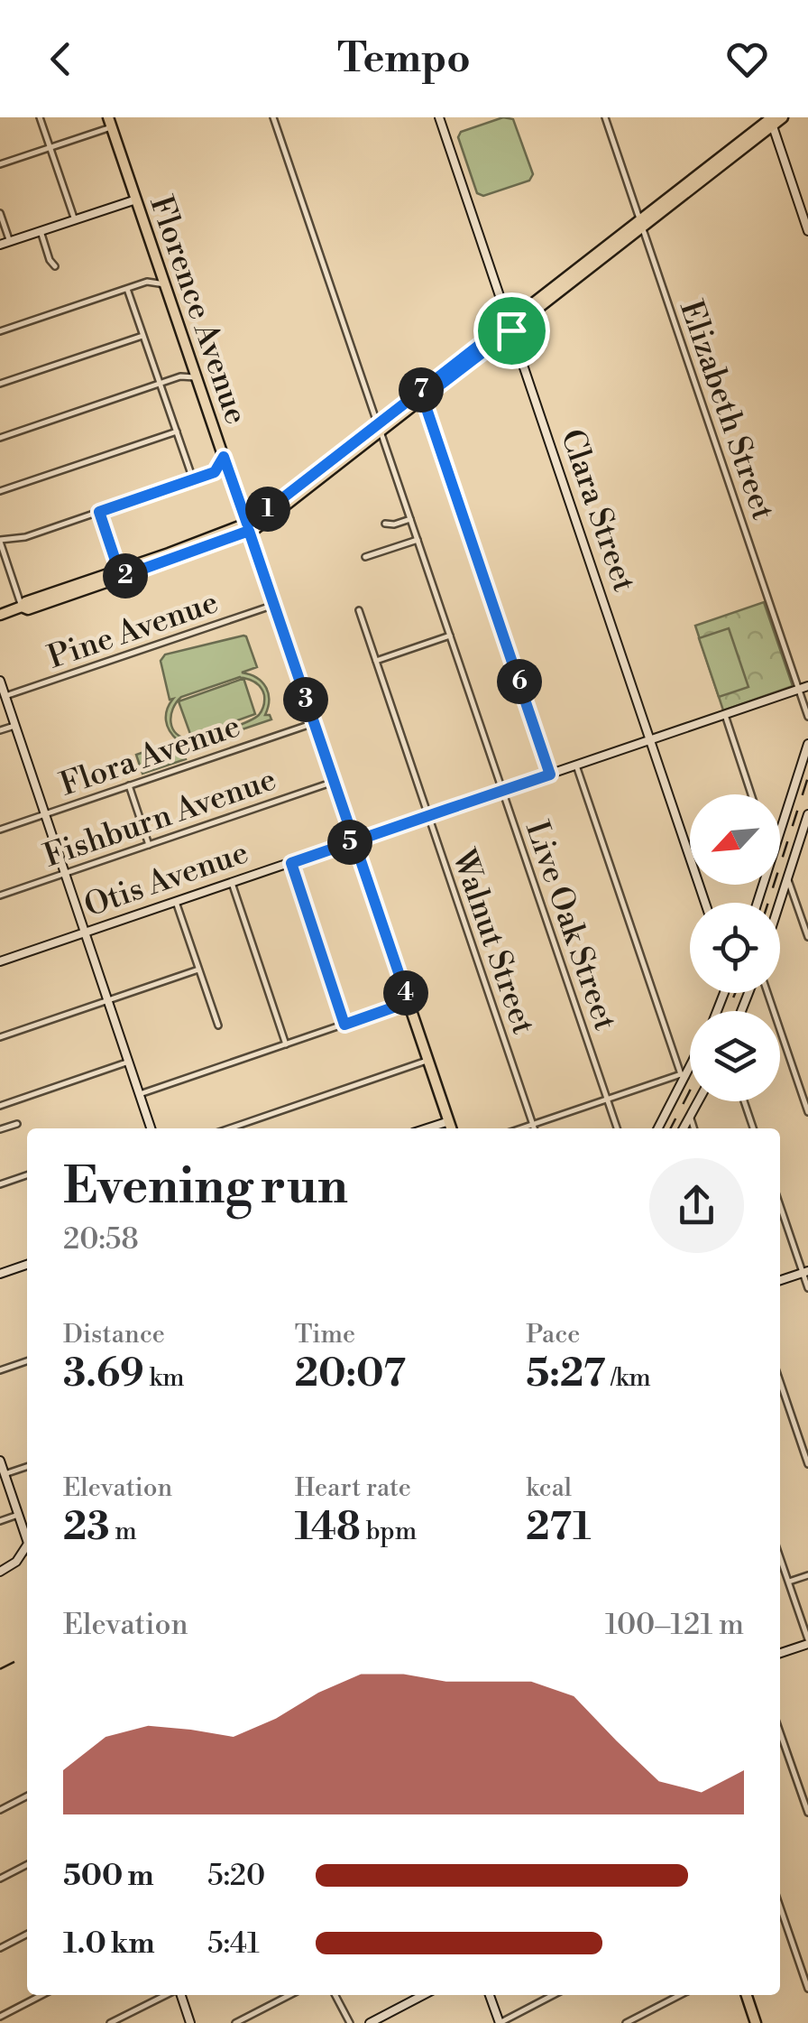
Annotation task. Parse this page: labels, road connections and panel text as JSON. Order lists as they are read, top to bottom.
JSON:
{
  "streets": {
    "main road": ["Florence Avenue"],
    "street": [
      "Elizabeth Street",
      "Clara Street",
      "Pine Avenue",
      "Flora Avenue",
      "Fishburn Avenue",
      "Otis Avenue",
      "Live Oak Street",
      "Walnut Street"
    ]
  },
  "crossings": [
    ["Florence Avenue", "Pine Avenue"],
    ["Florence Avenue", "Flora Avenue"],
    ["Florence Avenue", "Fishburn Avenue"],
    ["Florence Avenue", "Otis Avenue"],
    ["Elizabeth Street", "Otis Avenue"],
    ["Clara Street", "Otis Avenue"],
    ["Otis Avenue", "Live Oak Street"],
    ["Otis Avenue", "Walnut Street"]
  ],
  "north": "bottom left",
  "page": {
    "header": "Tempo",
    "pins": [
      "7",
      "1",
      "2",
      "6",
      "3",
      "5",
      "4"
    ],
    "heading": ["Evening run", "20:58"],
    "stats": [
      ["Distance", "3.69 km"],
      ["Time", "20:07"],
      ["Pace", "5:27 /km"],
      ["Elevation", "23 m"],
      ["Heart rate", "148 bpm"],
      ["kcal", "271"]
    ],
    "chart": ["Elevation", "100–121 m"],
    "list": [
      {
        "name": "500 m",
        "note": "5:20"
      },
      {
        "name": "1.0 km",
        "note": "5:41"
      }
    ]
  }
}
